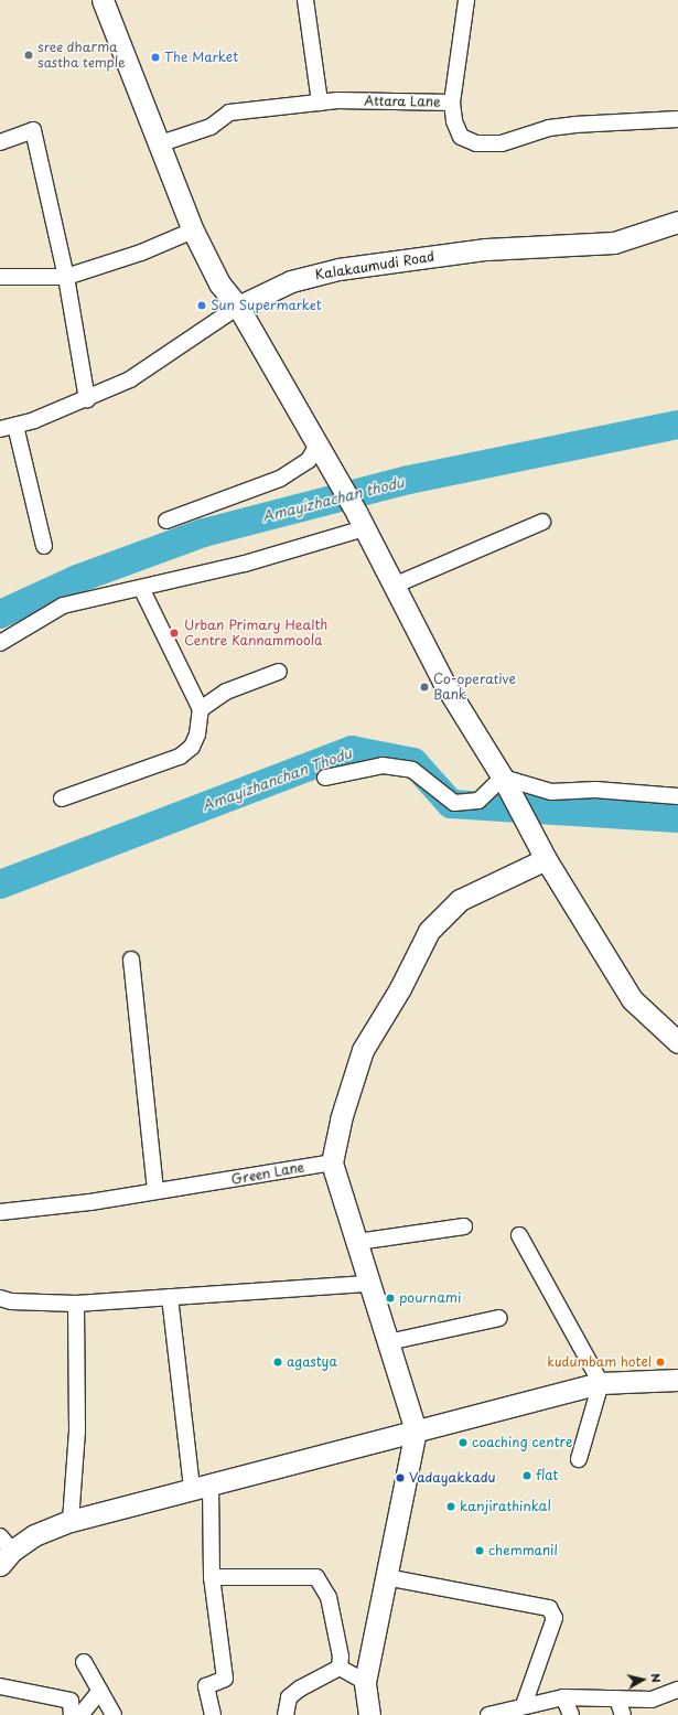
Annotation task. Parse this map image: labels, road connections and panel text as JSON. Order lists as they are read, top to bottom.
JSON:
{
  "streets": {
    "street": ["Attara Lane", "Kalakaumudi Road", "Green Lane"]
  },
  "water": ["Amayizhachan thodu", "Amayizhanchan Thodu"],
  "places": [
    "sree dharma sastha temple",
    "The Market",
    "Sun Supermarket",
    "Urban Primary Health Centre Kannammoola",
    "Co-operative Bank",
    "pournami",
    "agastya",
    "kudumbam hotel",
    "coaching centre",
    "flat",
    "Vadayakkadu",
    "kanjirathinkal",
    "chemmanil"
  ],
  "north": "right"
}
